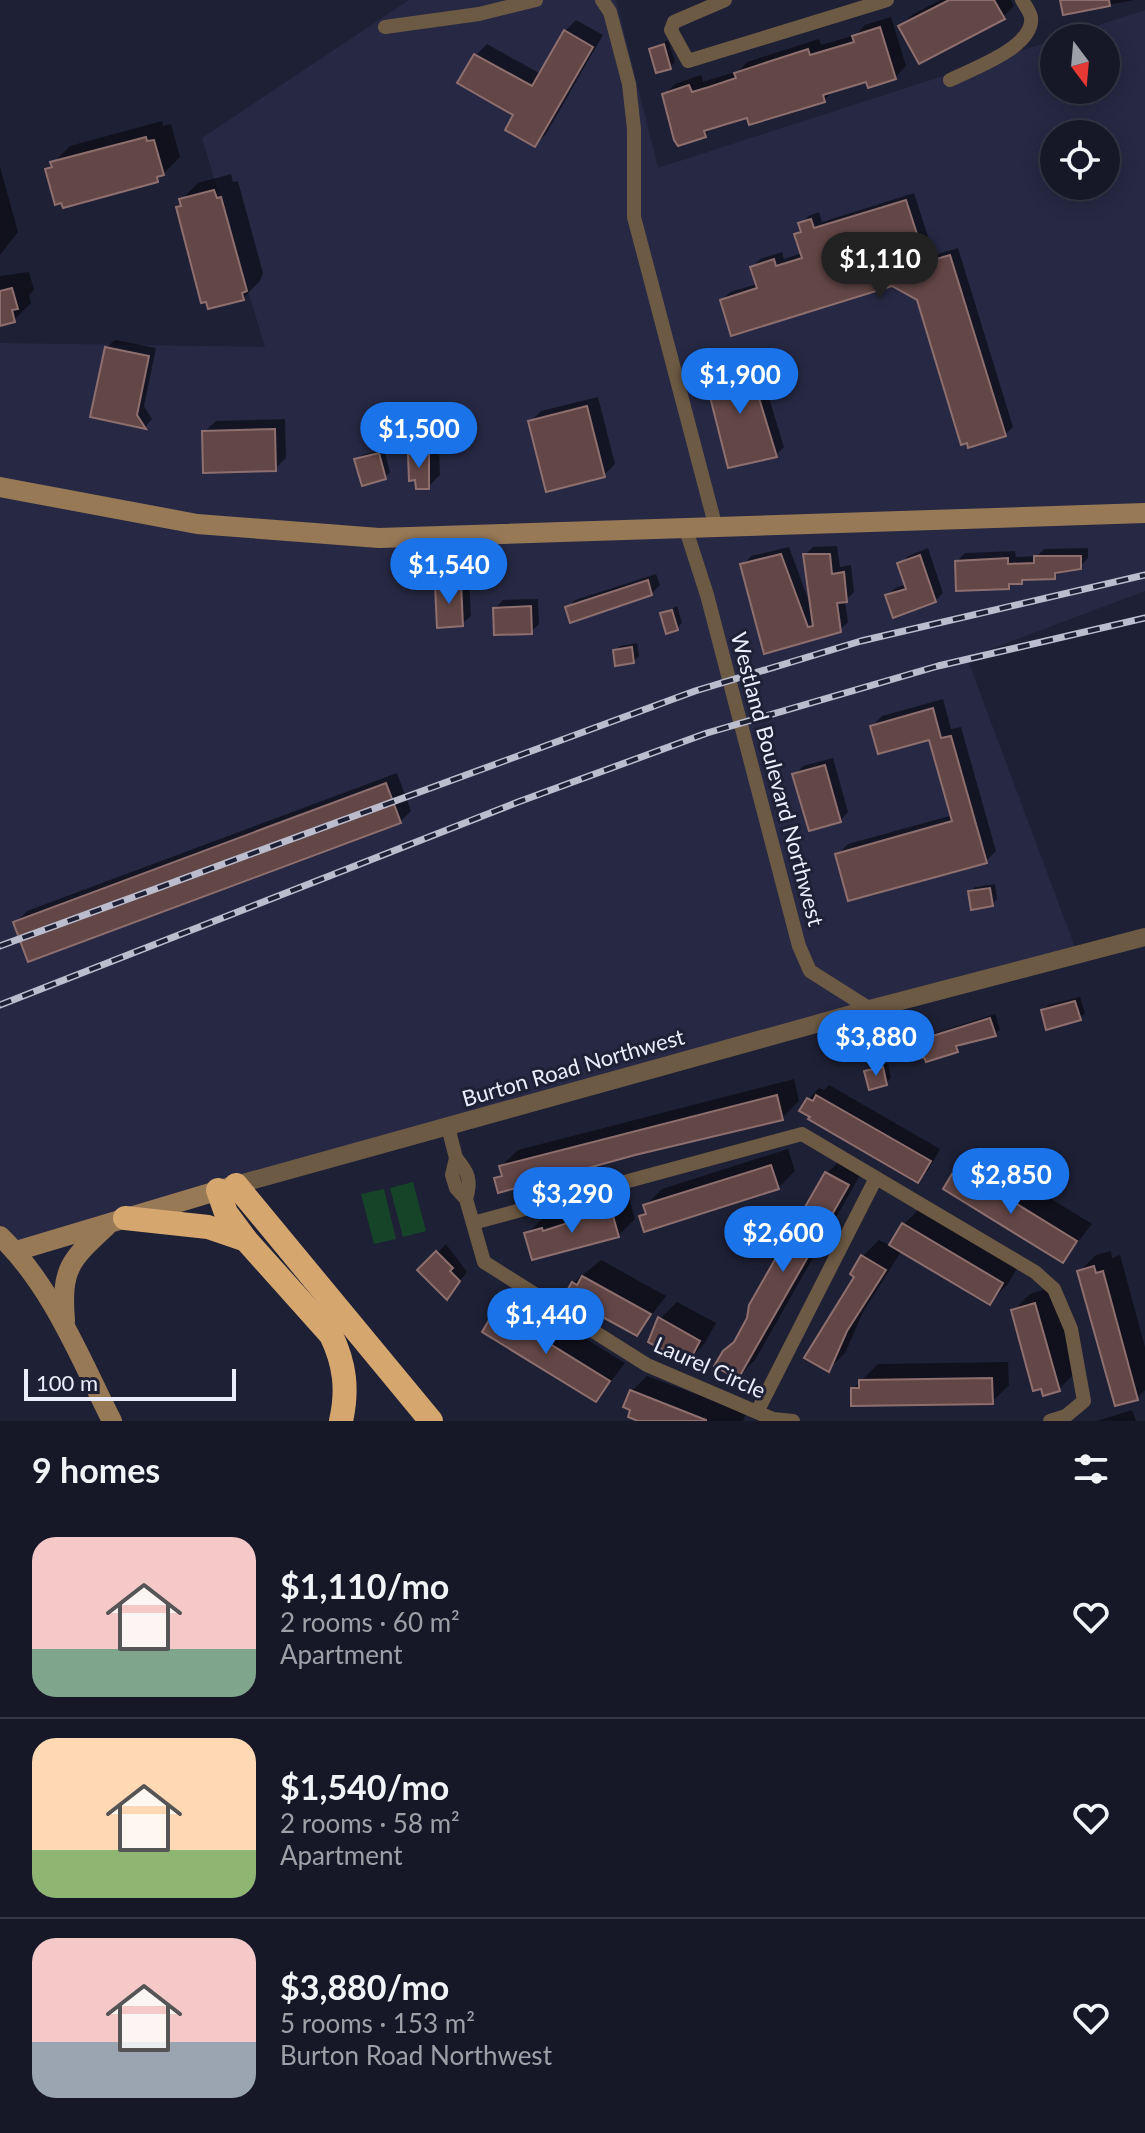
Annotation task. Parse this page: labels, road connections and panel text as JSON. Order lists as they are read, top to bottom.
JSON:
{
  "streets": {
    "main road": ["Burton Road Northwest"],
    "street": ["Westland Boulevard Northwest", "Laurel Circle"]
  },
  "crossings": [
    ["Westland Boulevard Northwest", "Burton Road Northwest"],
    ["Burton Road Northwest", "Laurel Circle"]
  ],
  "scale_bar": "100 m",
  "north": "bottom",
  "page": {
    "price": [
      "$1,110",
      "$1,900",
      "$1,500",
      "$1,540",
      "$3,880",
      "$2,850",
      "$3,290",
      "$2,600",
      "$1,440"
    ],
    "scale": "100 m",
    "heading": "9 homes",
    "list": [
      {
        "name": "$1,110/mo",
        "note": "2 rooms · 60 m² · Apartment"
      },
      {
        "name": "$1,540/mo",
        "note": "2 rooms · 58 m² · Apartment"
      },
      {
        "name": "$3,880/mo",
        "note": "5 rooms · 153 m² · Burton Road Northwest"
      }
    ]
  }
}
